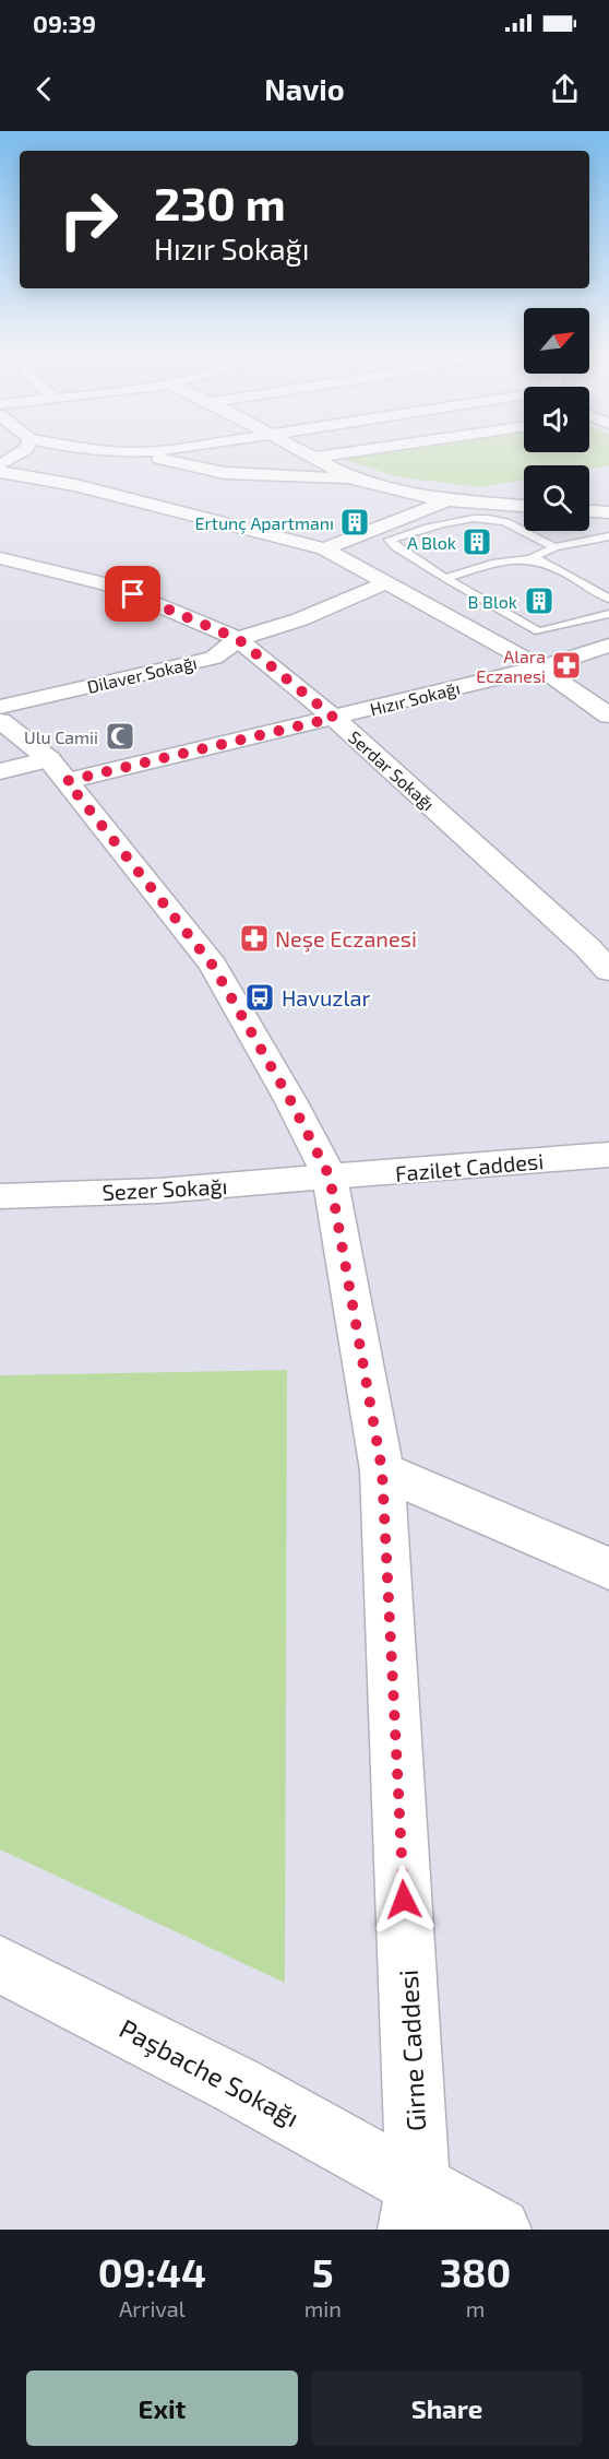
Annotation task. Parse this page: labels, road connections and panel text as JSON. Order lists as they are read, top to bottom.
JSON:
{
  "streets": {
    "street": [
      "Dilaver Sokağı",
      "Hızır Sokağı",
      "Serdar Sokağı",
      "Fazilet Caddesi",
      "Sezer Sokağı",
      "Girne Caddesi",
      "Paşbache Sokağı"
    ]
  },
  "crossings": [
    ["Dilaver Sokağı", "Serdar Sokağı"],
    ["Hızır Sokağı", "Serdar Sokağı"],
    ["Hızır Sokağı", "Girne Caddesi"],
    ["Fazilet Caddesi", "Sezer Sokağı"],
    ["Fazilet Caddesi", "Girne Caddesi"],
    ["Sezer Sokağı", "Girne Caddesi"],
    ["Girne Caddesi", "Paşbache Sokağı"]
  ],
  "places": {
    "building": ["Ertunç Apartmanı", "A Blok", "B Blok"],
    "pharmacy": ["Alara Eczanesi", "Neşe Eczanesi"],
    "mosque": ["Ulu Camii"],
    "bus stop": ["Havuzlar"]
  },
  "north": "top right",
  "page": {
    "status": "09:39",
    "header": "Navio",
    "turn": ["230 m", "Hızır Sokağı"],
    "eta": [
      "09:44",
      "Arrival",
      "5",
      "min",
      "380",
      "m"
    ],
    "buttons": ["Exit", "Share"]
  }
}
